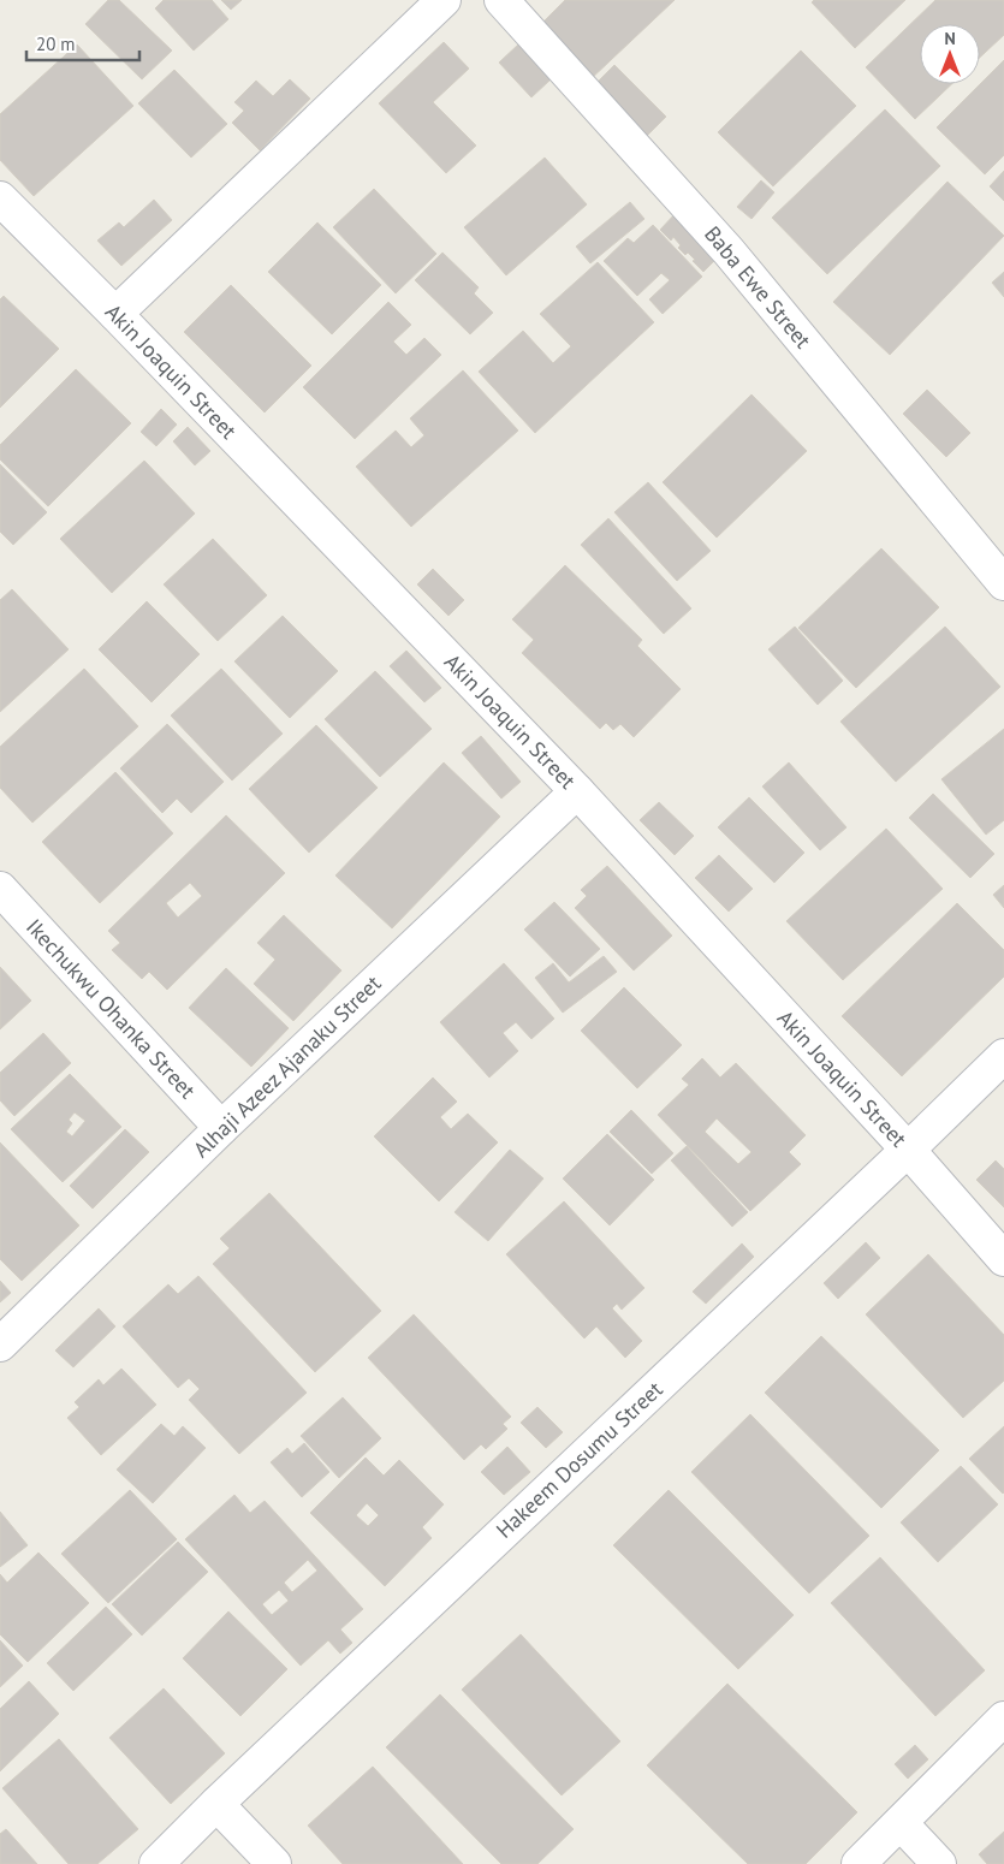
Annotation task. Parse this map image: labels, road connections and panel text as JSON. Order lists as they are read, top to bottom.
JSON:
{
  "streets": {
    "street": [
      "Baba Ewe Street",
      "Akin Joaquin Street",
      "Ikechukwu Ohanka Street",
      "Alhaji Azeez Ajanaku Street",
      "Hakeem Dosumu Street"
    ]
  },
  "crossings": [
    ["Akin Joaquin Street", "Alhaji Azeez Ajanaku Street"],
    ["Akin Joaquin Street", "Hakeem Dosumu Street"],
    ["Ikechukwu Ohanka Street", "Alhaji Azeez Ajanaku Street"]
  ],
  "scale_bar": "20 m",
  "north": "top"
}
